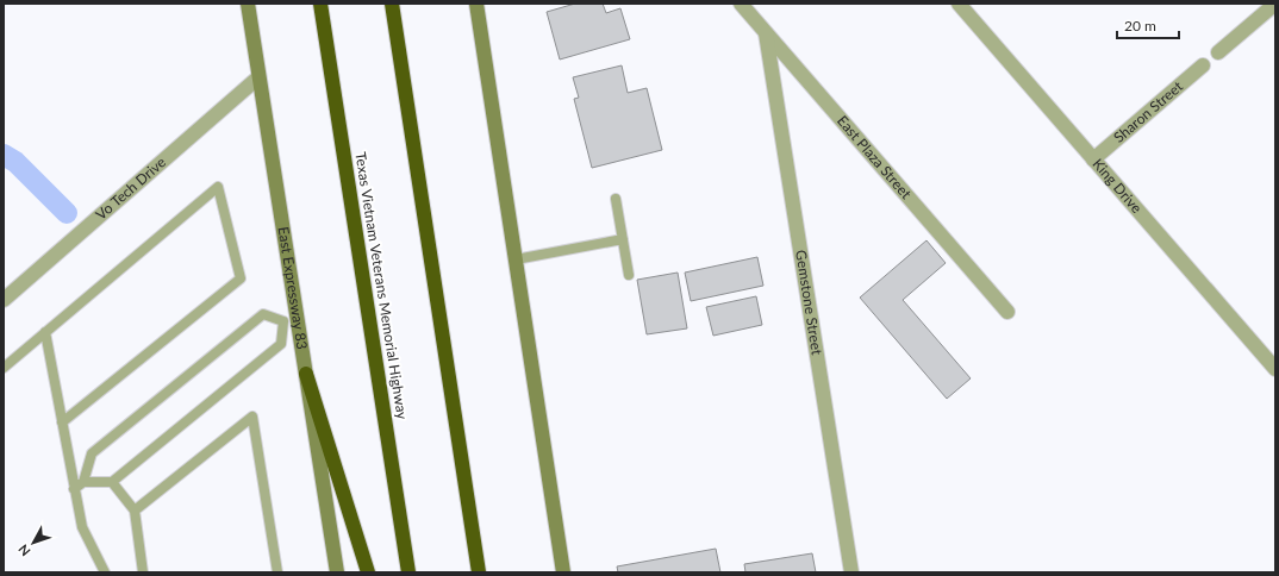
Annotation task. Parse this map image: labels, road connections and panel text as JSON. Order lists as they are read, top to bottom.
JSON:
{
  "streets": {
    "highway": ["Texas Vietnam Veterans Memorial Highway"],
    "main road": ["East Expressway 83"],
    "street": [
      "Sharon Street",
      "East Plaza Street",
      "King Drive",
      "Vo Tech Drive",
      "Gemstone Street"
    ]
  },
  "crossings": [
    ["Sharon Street", "King Drive"],
    ["East Plaza Street", "Gemstone Street"],
    ["Vo Tech Drive", "East Expressway 83"]
  ],
  "scale_bar": "20 m",
  "north": "bottom left"
}
